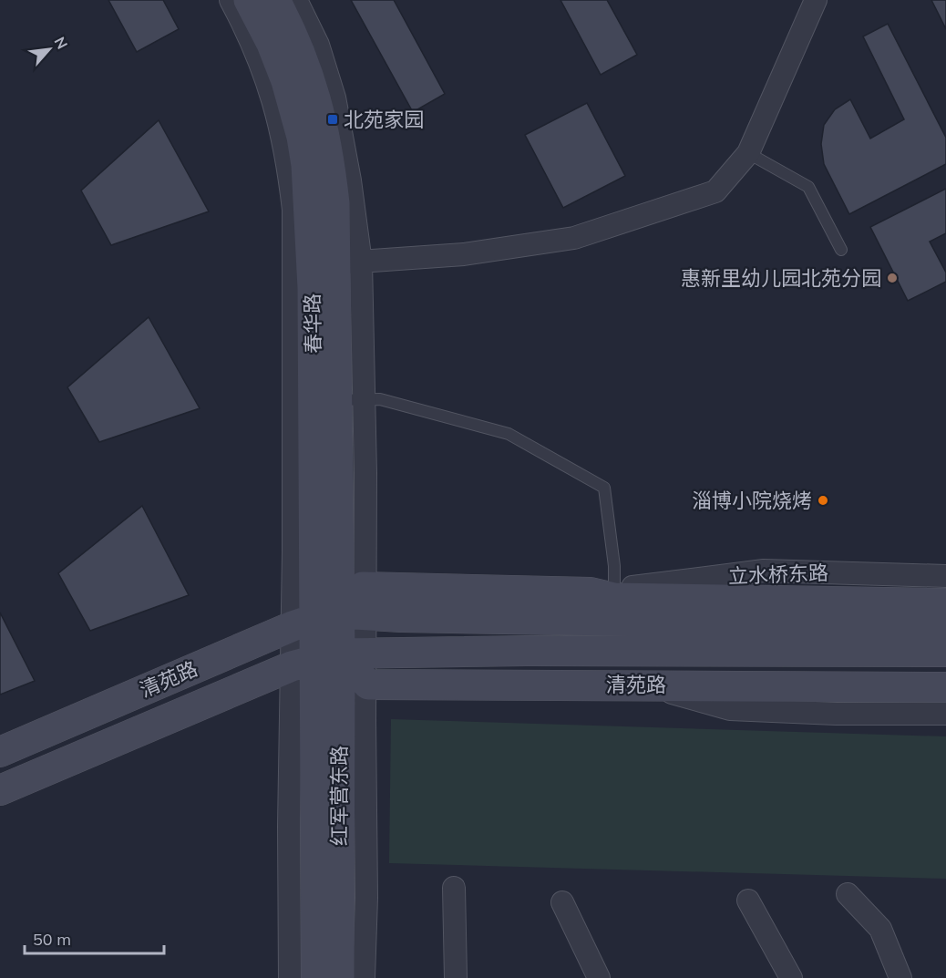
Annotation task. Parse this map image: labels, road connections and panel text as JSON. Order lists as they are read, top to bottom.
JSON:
{
  "streets": {
    "street": [
      "春华路",
      "立水桥东路",
      "清苑路",
      "红军营东路"
    ]
  },
  "crossings": [
    ["春华路", "清苑路"],
    ["春华路", "红军营东路"],
    ["立水桥东路", "清苑路"],
    ["清苑路", "红军营东路"]
  ],
  "places": {
    "transit": ["北苑家园"],
    "other": ["惠新里幼儿园北苑分园", "淄博小院烧烤"]
  },
  "scale_bar": "50 m",
  "north": "top right"
}
